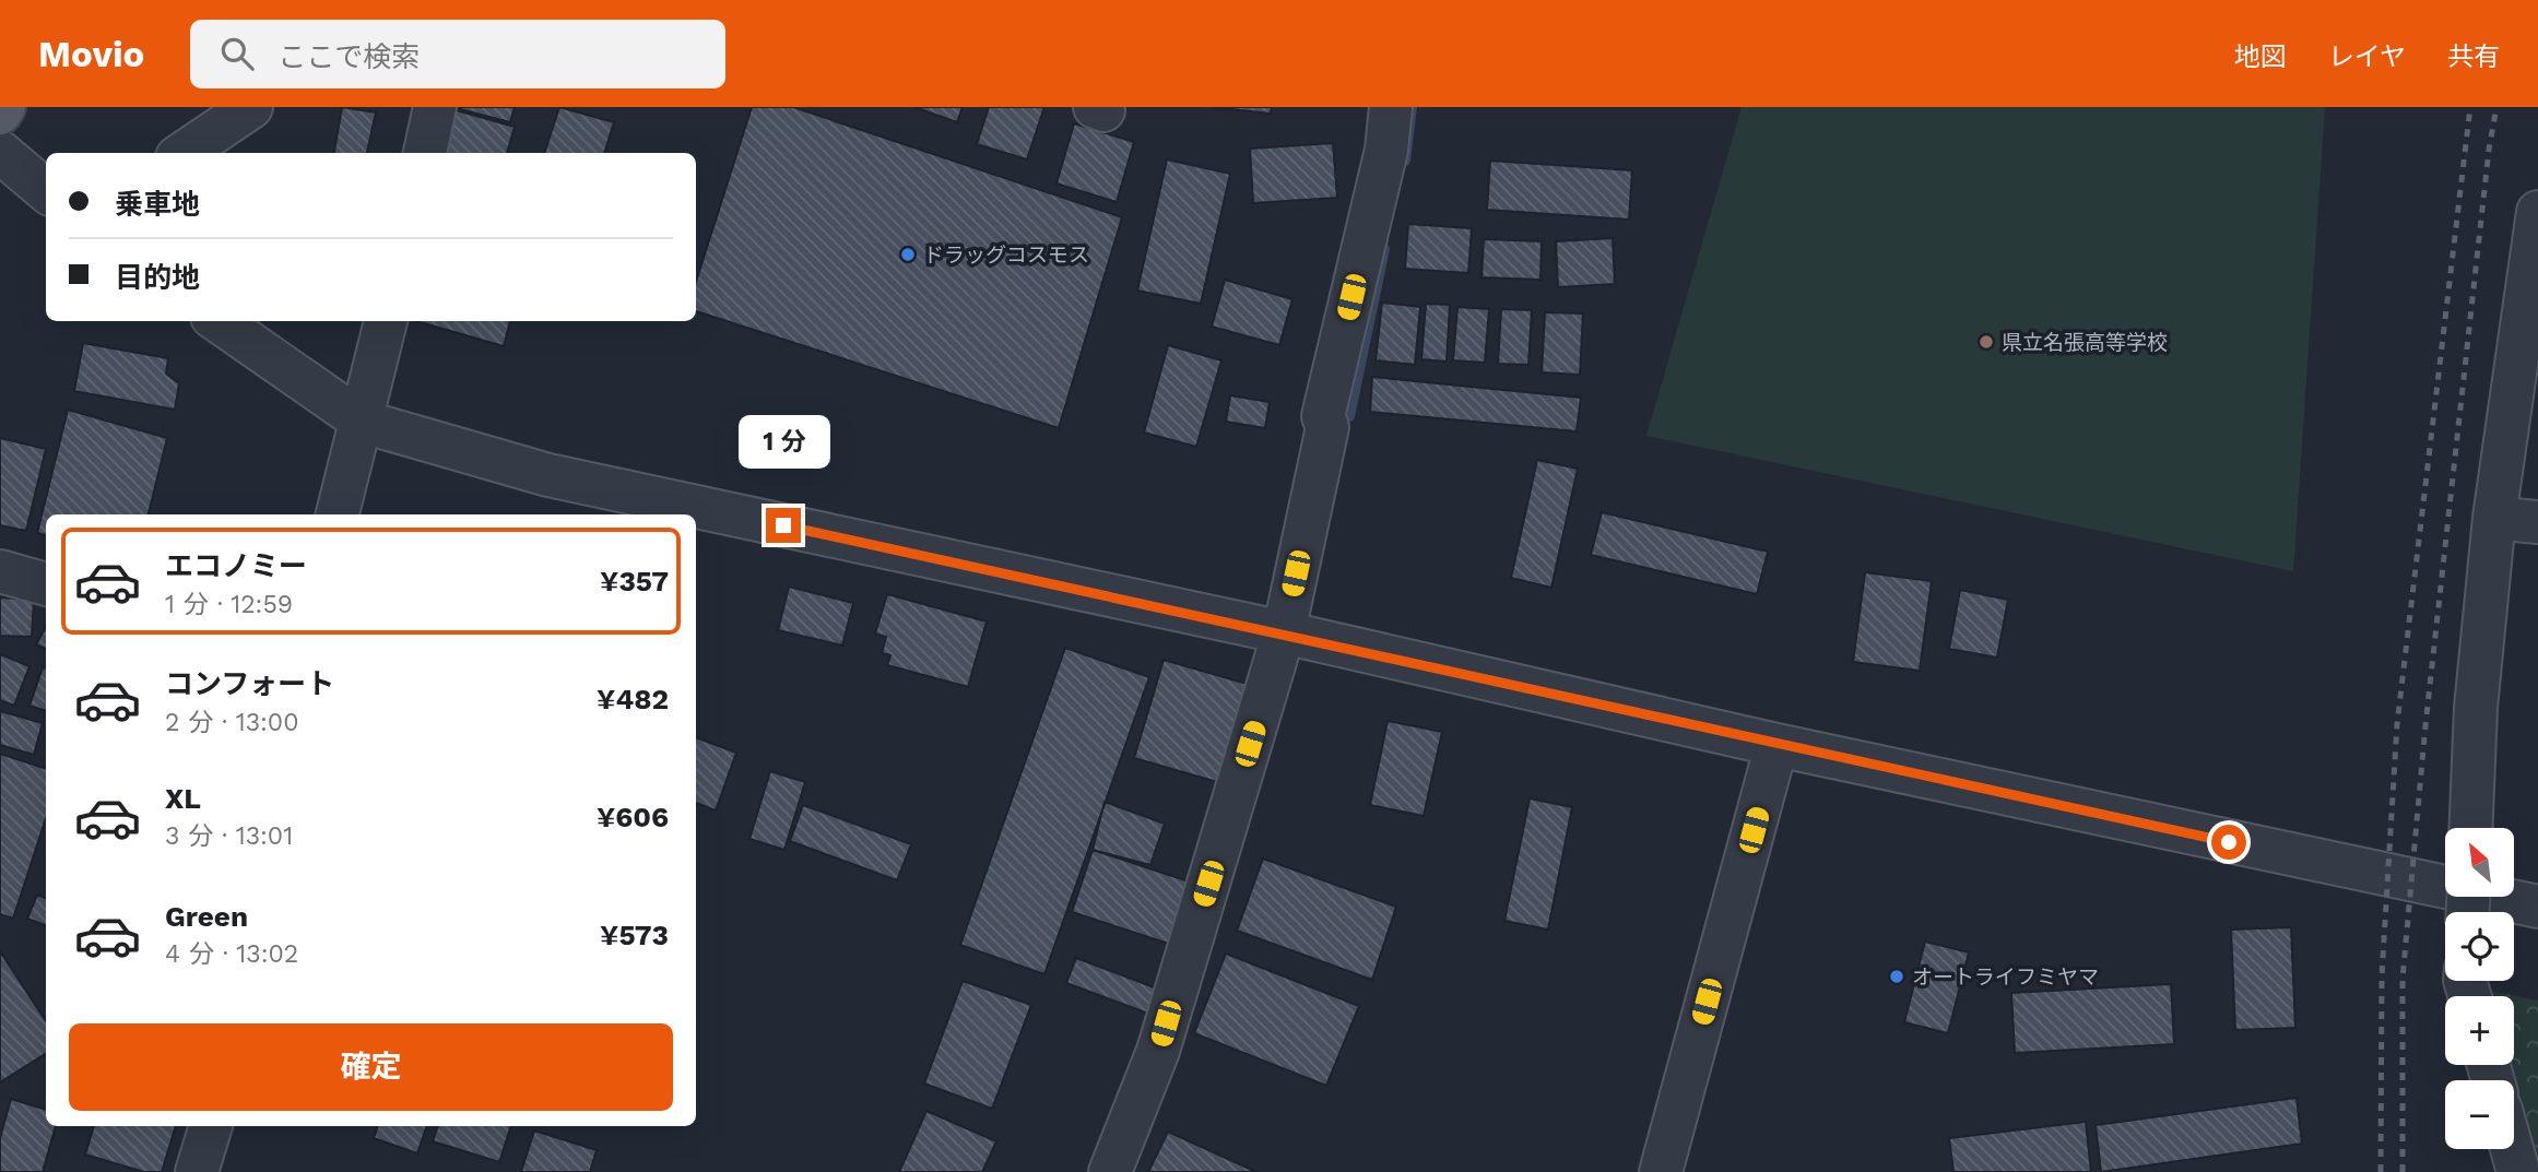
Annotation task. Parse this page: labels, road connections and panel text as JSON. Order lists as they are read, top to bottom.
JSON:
{
  "places": ["ドラッグコスモス", "県立名張高等学校", "オートライフミヤマ"],
  "north": "top left",
  "page": {
    "header": "Movio",
    "search": "ここで検索",
    "nav": ["地図", "レイヤ", "共有"],
    "banner": ["乗車地", "目的地"],
    "bubble": "1 分",
    "list": [
      {
        "name": "エコノミー",
        "note": "1 分 · 12:59",
        "value": "¥357"
      },
      {
        "name": "コンフォート",
        "note": "2 分 · 13:00",
        "value": "¥482"
      },
      {
        "name": "XL",
        "note": "3 分 · 13:01",
        "value": "¥606"
      },
      {
        "name": "Green",
        "note": "4 分 · 13:02",
        "value": "¥573"
      }
    ],
    "map_buttons": ["+", "−"],
    "buttons": "確定"
  }
}
